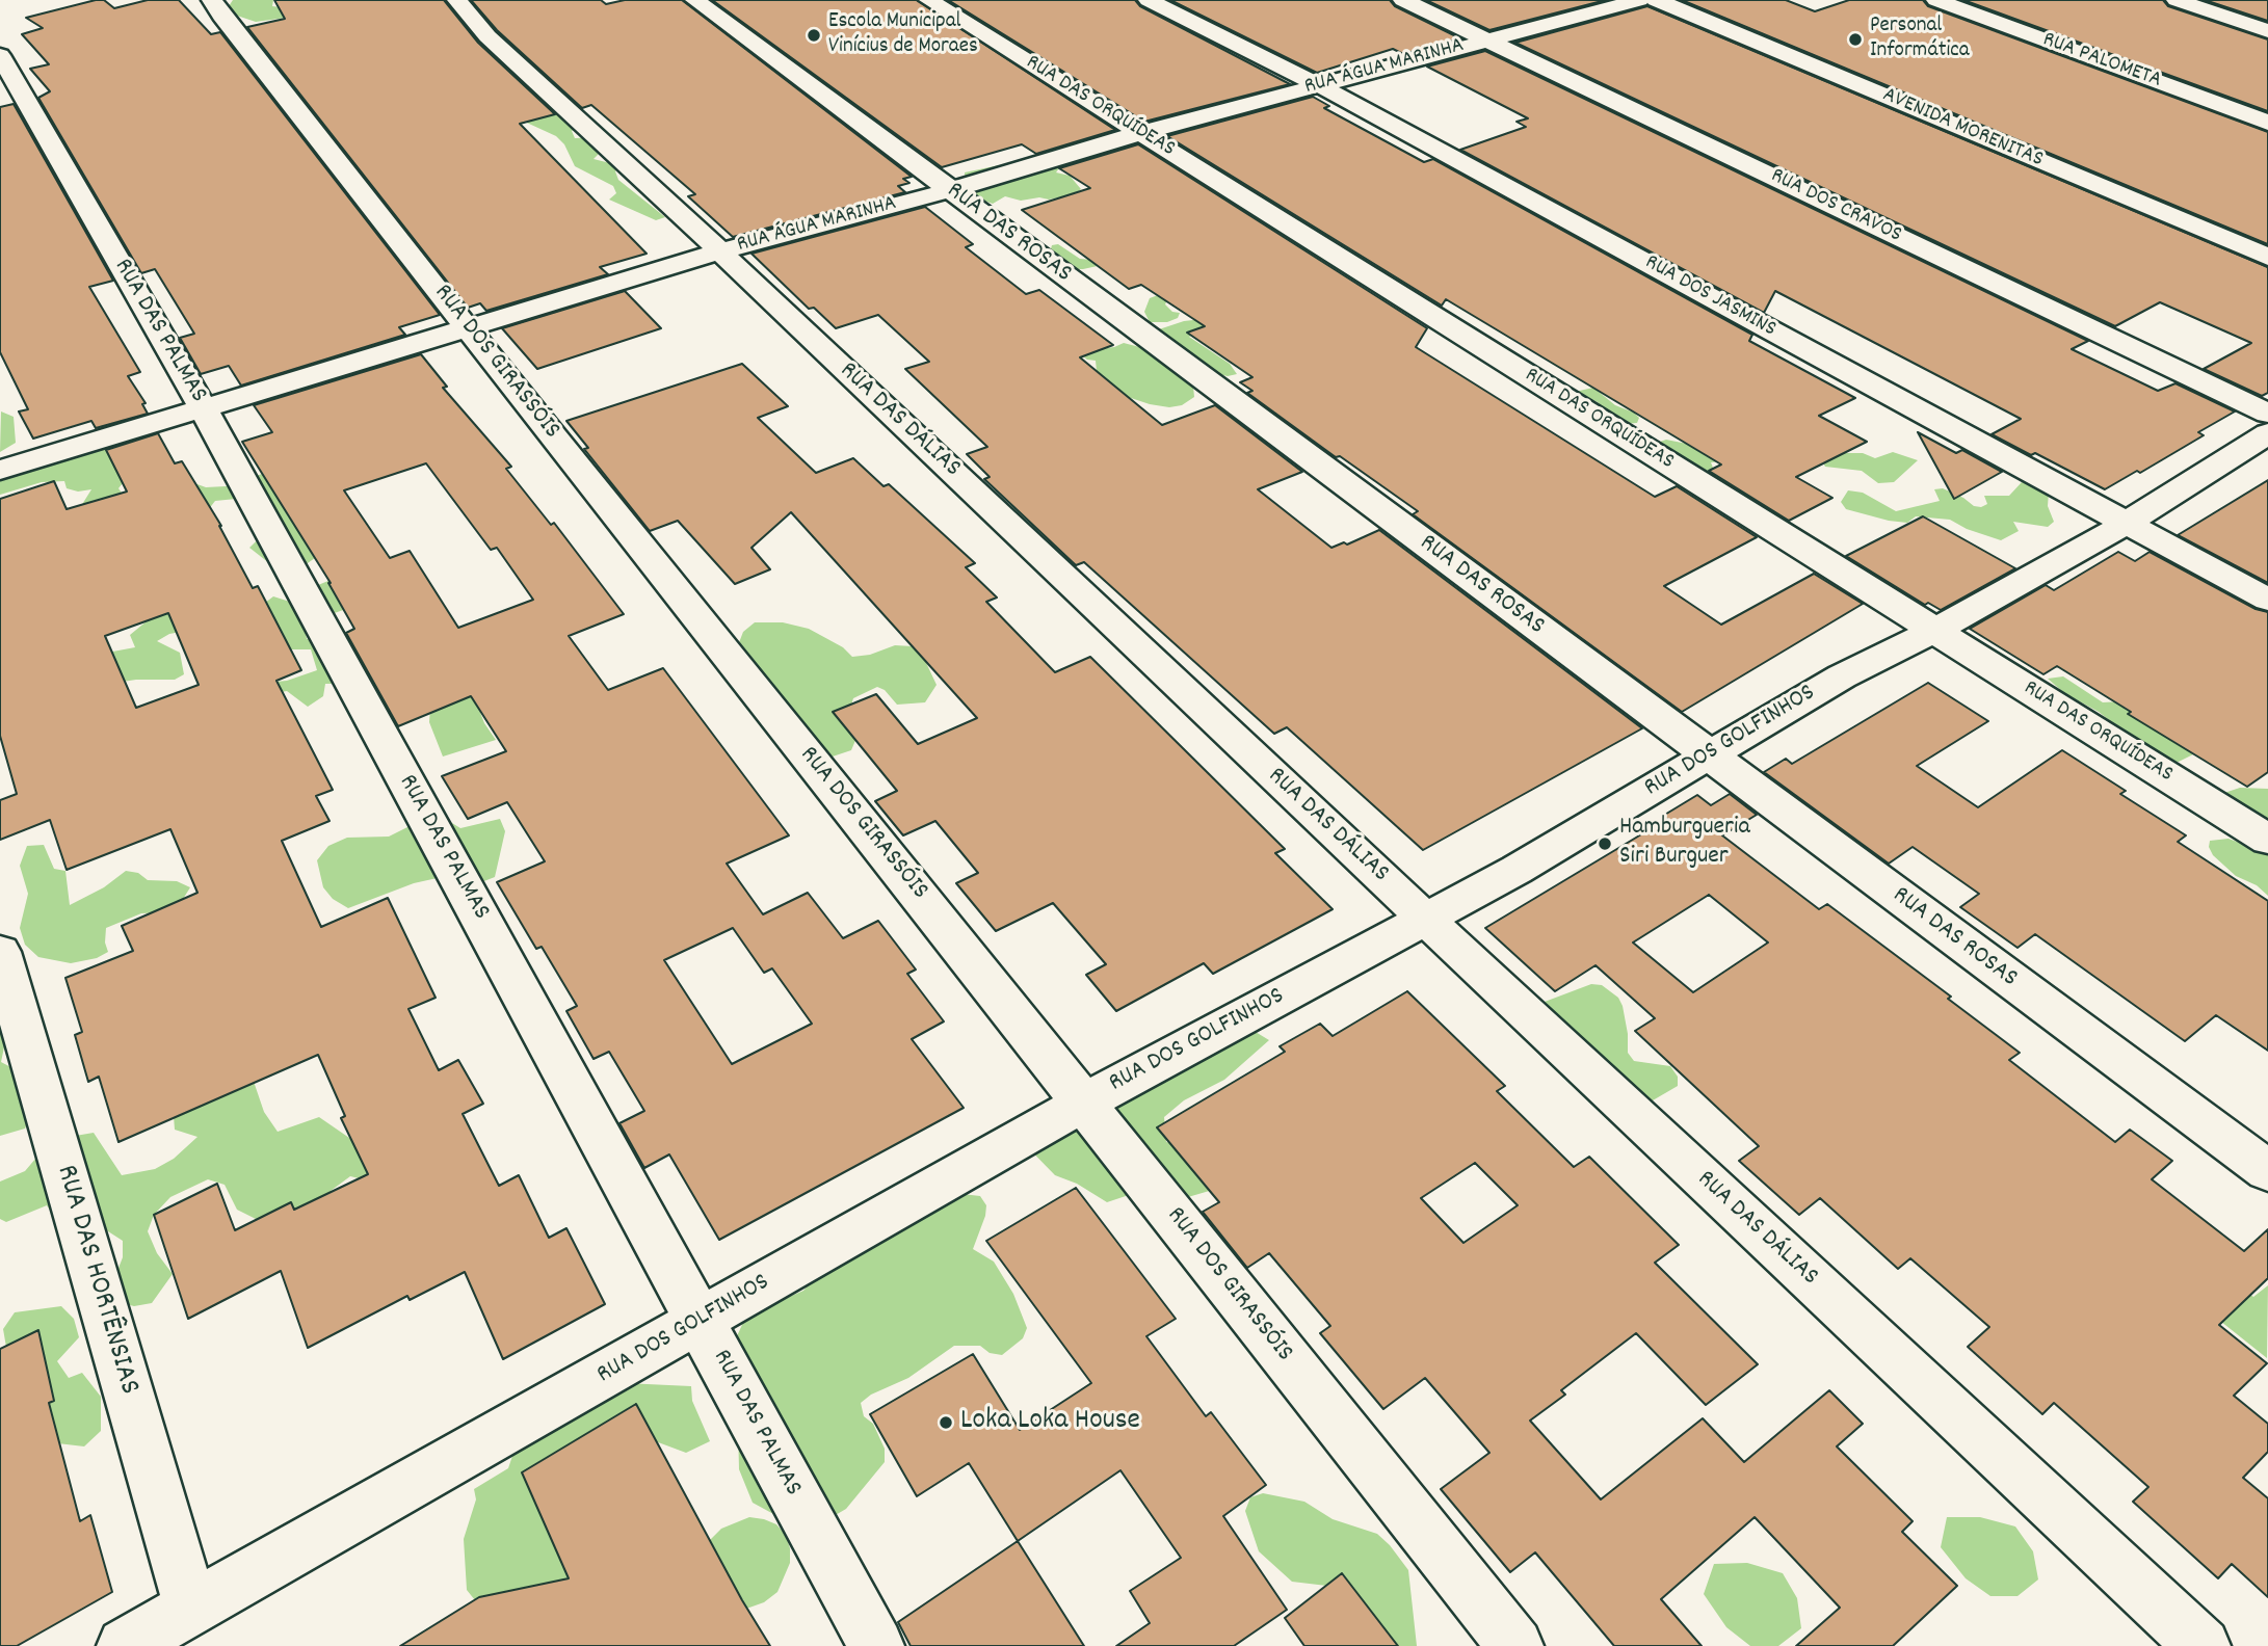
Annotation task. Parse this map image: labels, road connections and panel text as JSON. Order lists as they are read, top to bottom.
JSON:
{
  "streets": {
    "main road": ["AVENIDA MORENITAS"],
    "street": [
      "RUA PALOMETA",
      "RUA ÁGUA MARINHA",
      "RUA DAS ORQUÍDEAS",
      "RUA DOS CRAVOS",
      "RUA DAS ROSAS",
      "RUA DOS JASMINS",
      "RUA DAS PALMAS",
      "RUA DOS GIRASSÓIS",
      "RUA DAS DÁLIAS",
      "RUA DOS GOLFINHOS",
      "RUA DAS HORTÊNSIAS"
    ]
  },
  "crossings": [
    ["RUA ÁGUA MARINHA", "RUA DAS ORQUÍDEAS"],
    ["RUA ÁGUA MARINHA", "RUA DOS CRAVOS"],
    ["RUA ÁGUA MARINHA", "RUA DAS ROSAS"],
    ["RUA ÁGUA MARINHA", "RUA DOS JASMINS"],
    ["RUA ÁGUA MARINHA", "RUA DAS PALMAS"],
    ["RUA ÁGUA MARINHA", "RUA DOS GIRASSÓIS"],
    ["RUA ÁGUA MARINHA", "RUA DAS DÁLIAS"],
    ["RUA DAS ORQUÍDEAS", "RUA DOS GOLFINHOS"],
    ["RUA DAS ROSAS", "RUA DOS GOLFINHOS"],
    ["RUA DOS JASMINS", "RUA DOS GOLFINHOS"],
    ["RUA DAS PALMAS", "RUA DOS GOLFINHOS"],
    ["RUA DOS GIRASSÓIS", "RUA DOS GOLFINHOS"],
    ["RUA DAS DÁLIAS", "RUA DOS GOLFINHOS"],
    ["RUA DOS GOLFINHOS", "RUA DAS HORTÊNSIAS"]
  ],
  "places": [
    "Escola Municipal Vinícius de Moraes",
    "Personal Informática",
    "Hamburgueria Siri Burguer",
    "Loka Loka House"
  ]
}
